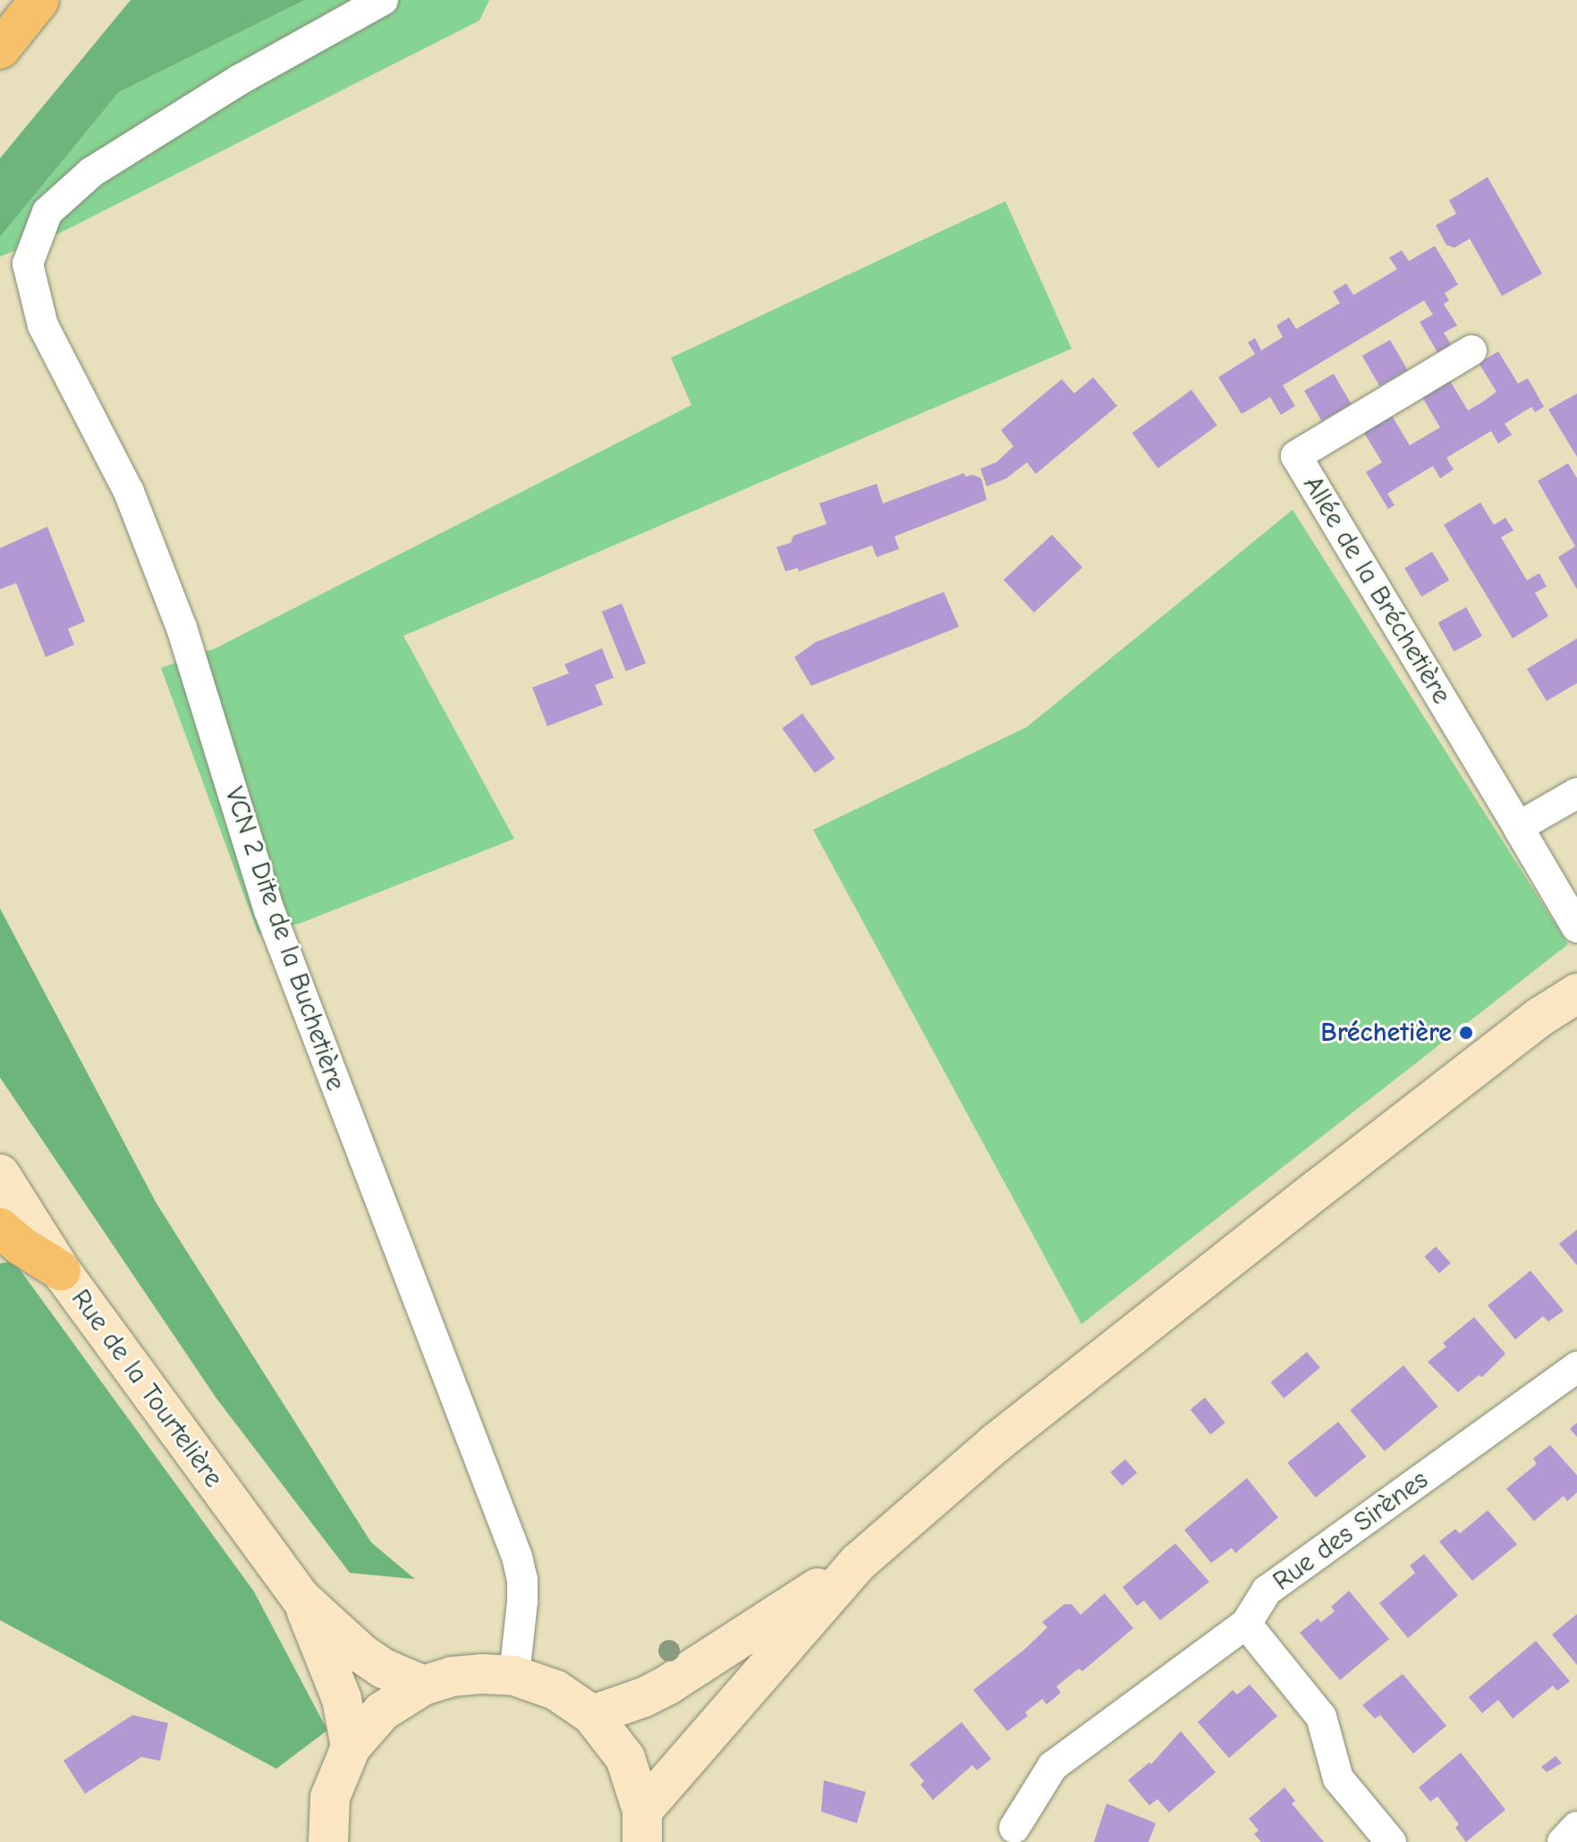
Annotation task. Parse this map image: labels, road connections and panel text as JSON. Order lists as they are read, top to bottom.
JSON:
{
  "streets": {
    "main road": ["Rue de la Tourtelière"],
    "street": ["Allée de la Bréchetière", "VCN 2 Dite de la Buchetière", "Rue des Sirènes"]
  },
  "places": ["Bréchetière"]
}
